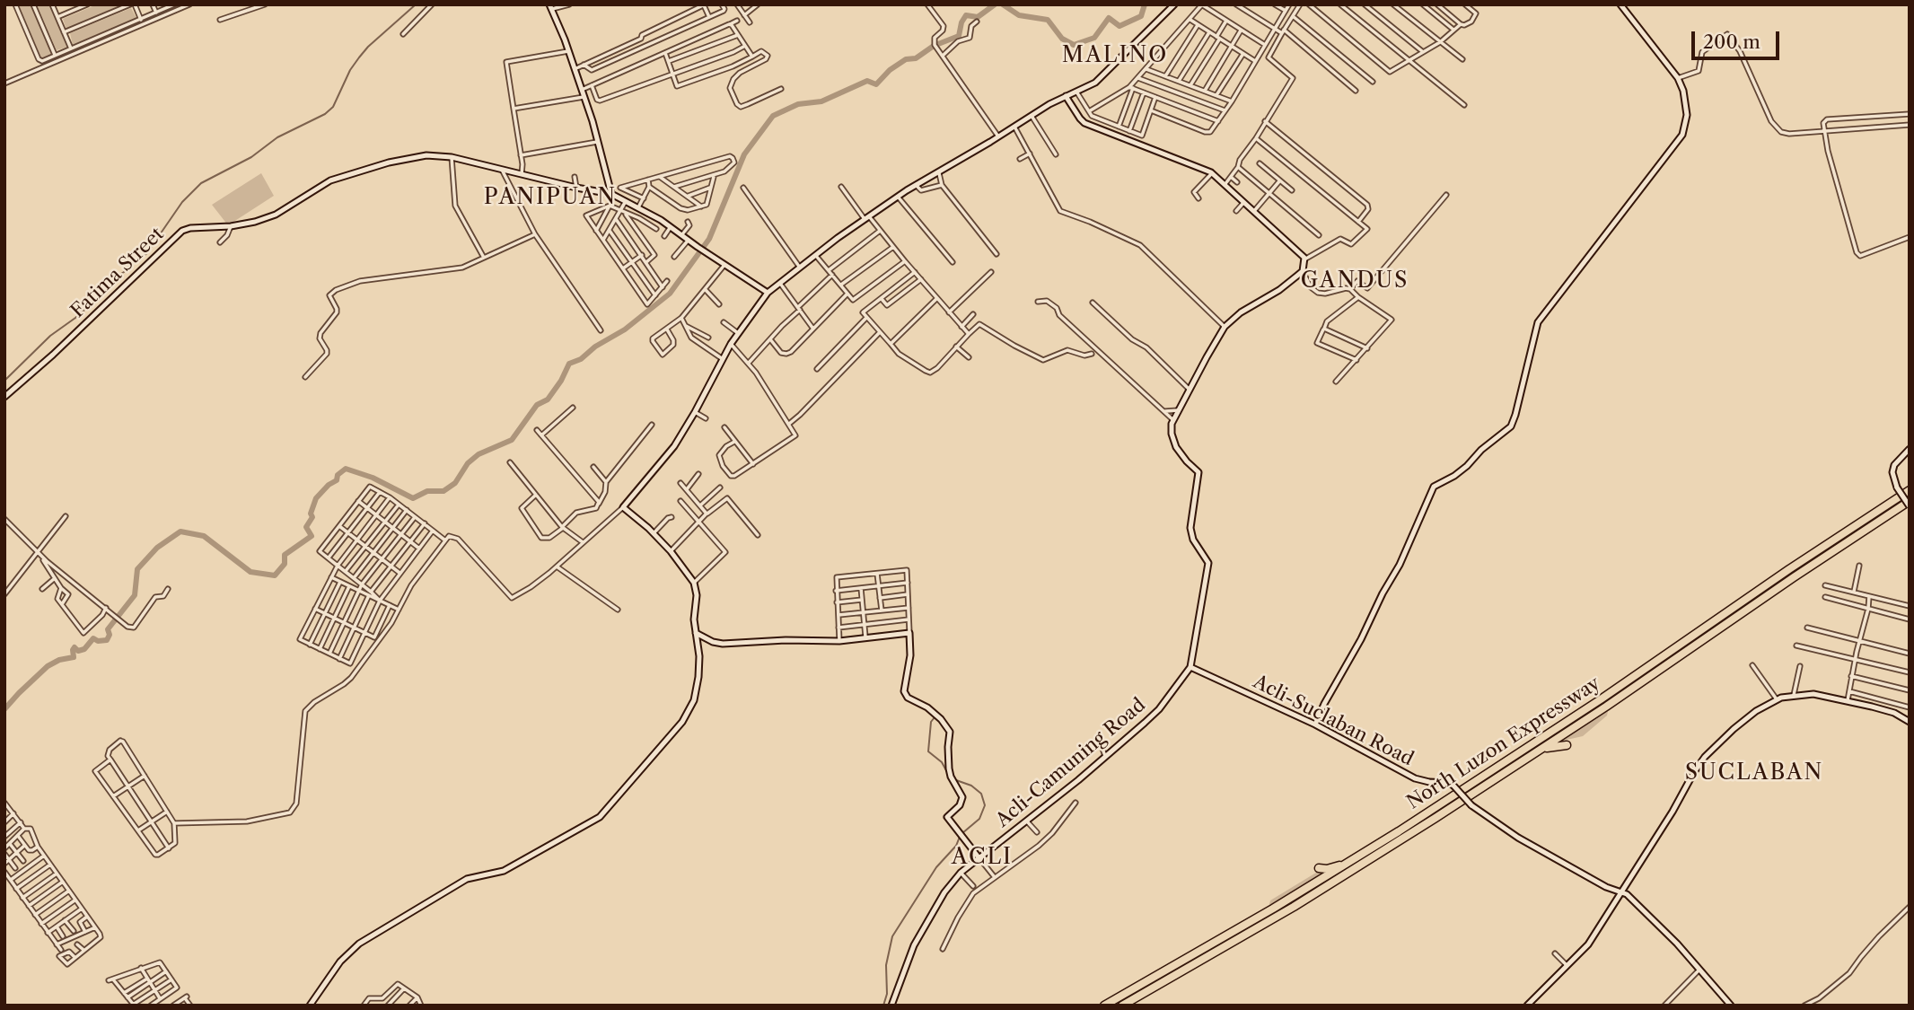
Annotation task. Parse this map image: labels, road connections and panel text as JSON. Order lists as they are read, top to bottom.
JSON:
{
  "streets": {
    "highway": ["North Luzon Expressway"],
    "street": ["Fatima Street", "Acli-Suclaban Road", "Acli-Camuning Road"]
  },
  "crossings": [
    ["Acli-Suclaban Road", "Acli-Camuning Road"]
  ],
  "districts": [
    "MALINO",
    "PANIPUAN",
    "GANDUS",
    "SUCLABAN",
    "ACLI"
  ],
  "scale_bar": "200 m"
}
